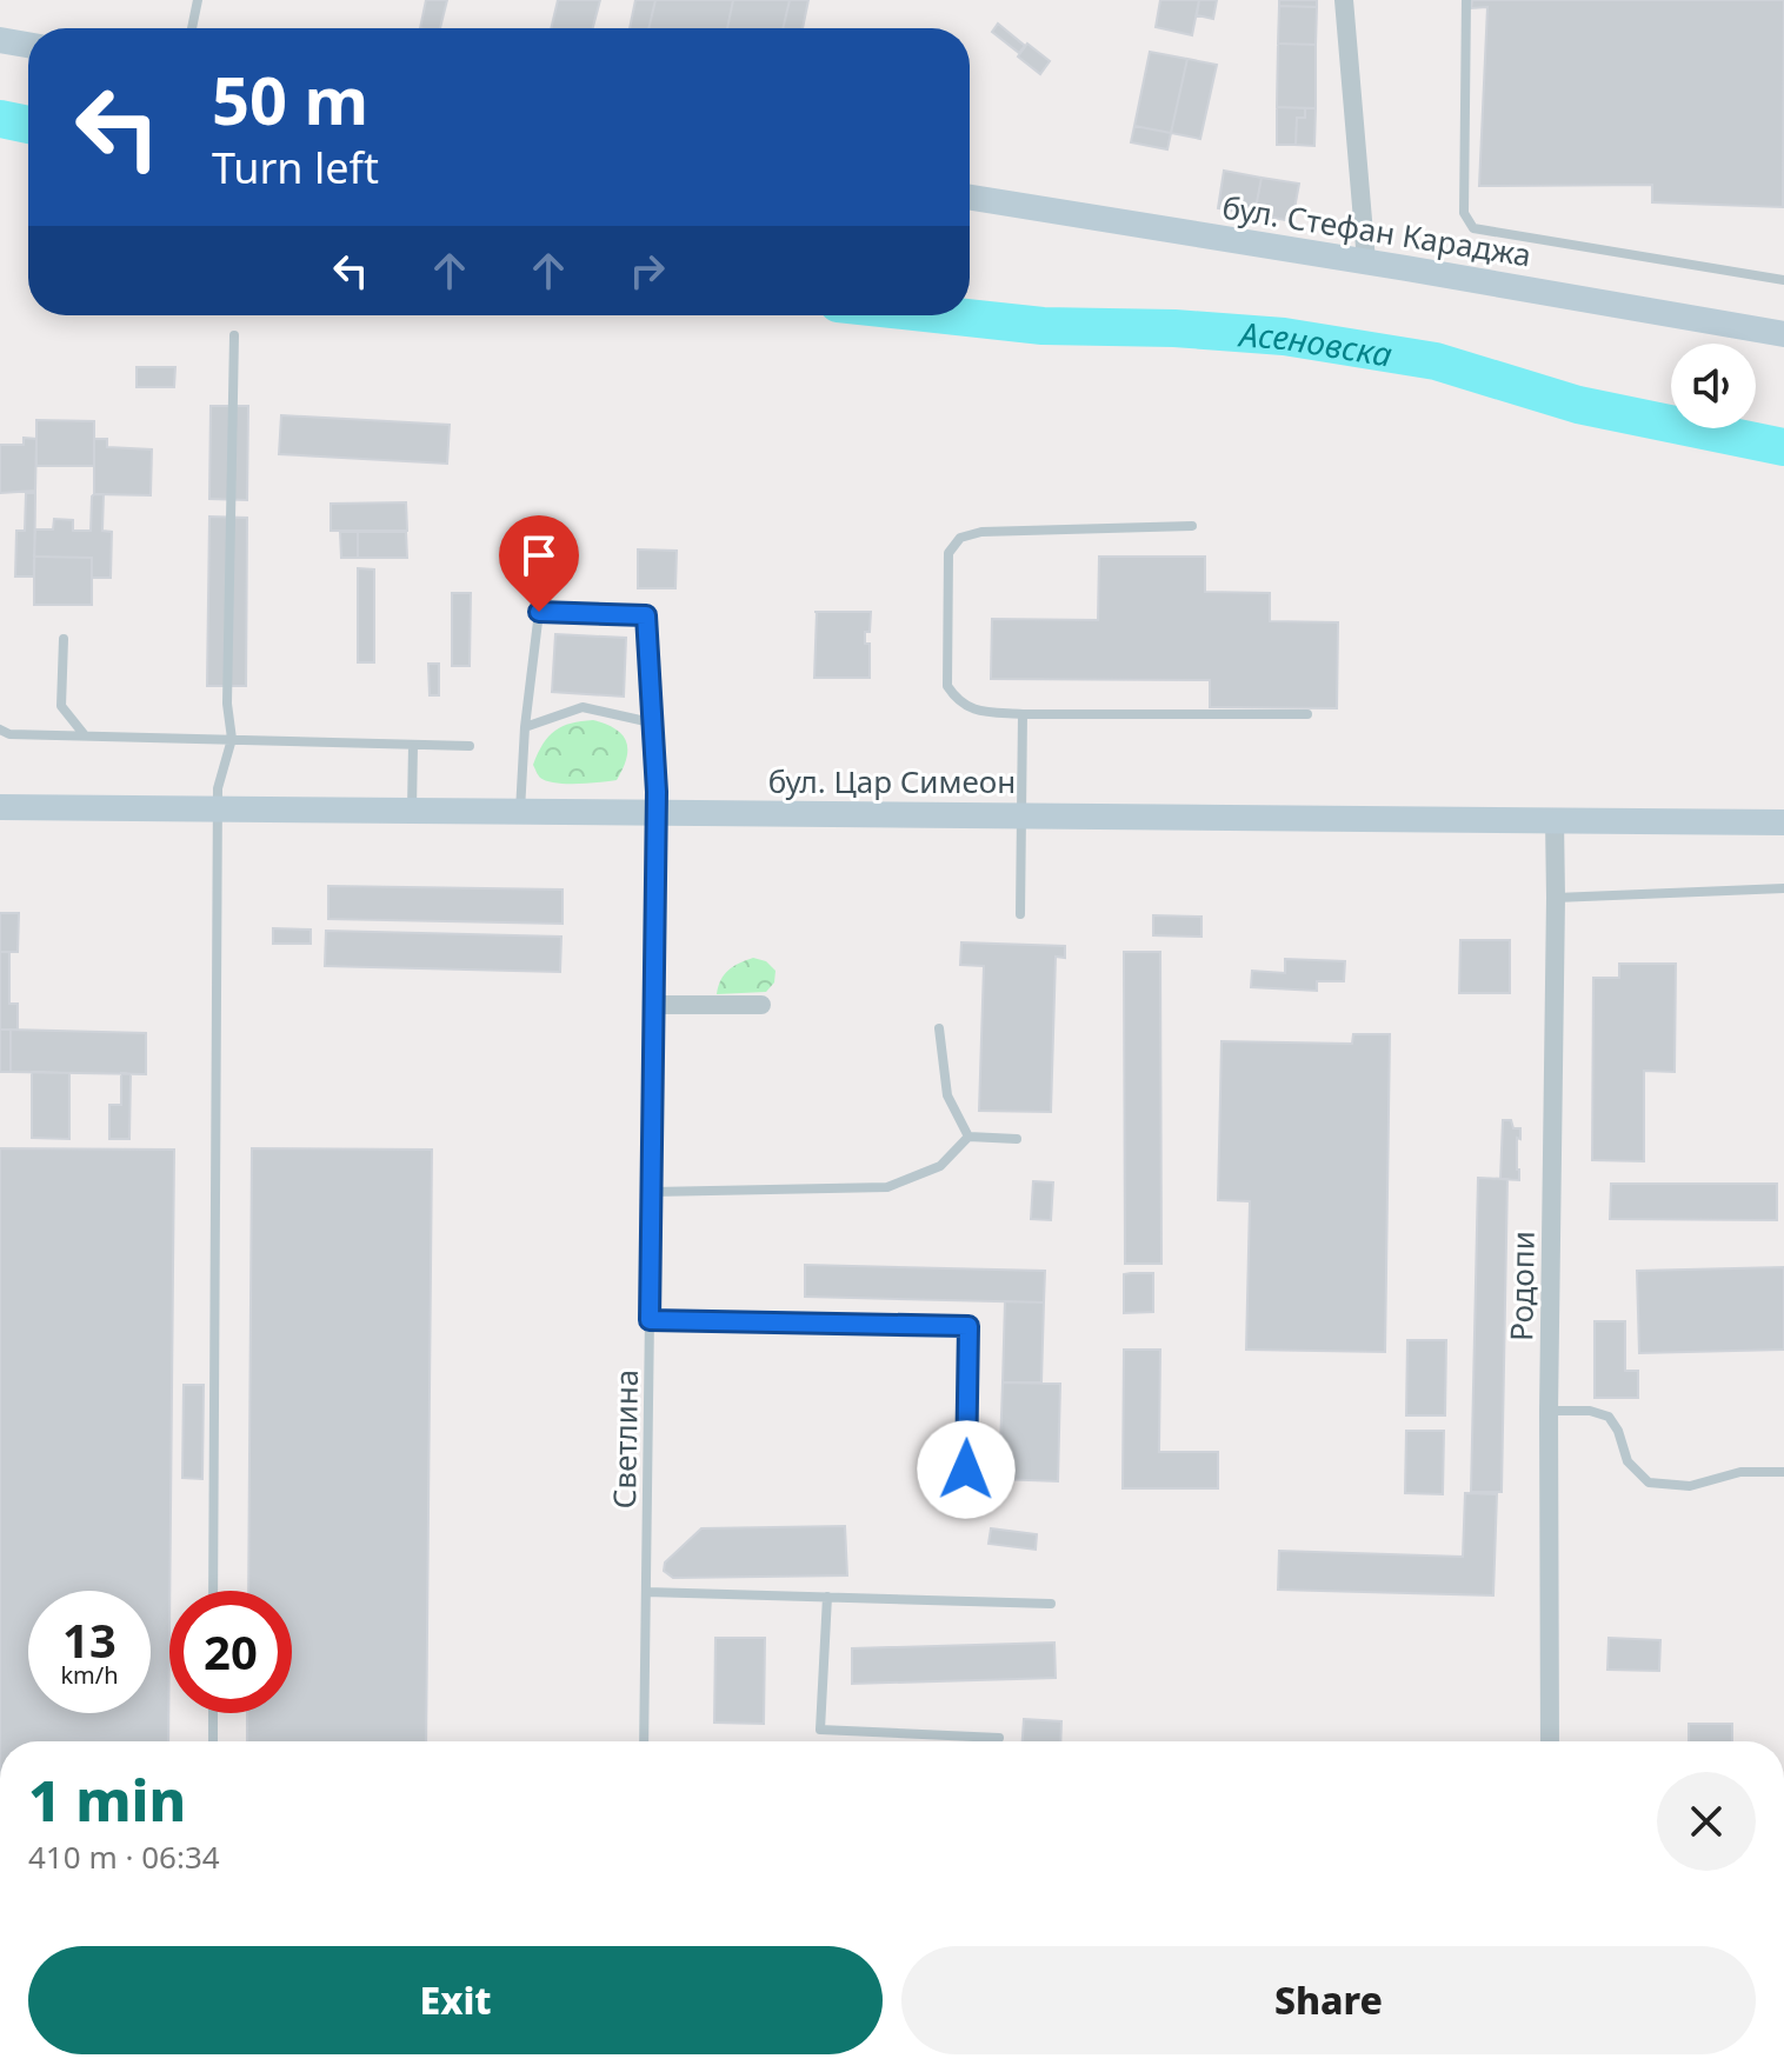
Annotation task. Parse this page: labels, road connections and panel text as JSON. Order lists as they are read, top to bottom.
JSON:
{
  "streets": {
    "main road": ["бул. Стефан Караджа", "бул. Цар Симеон"],
    "street": ["Родопи"],
    "lane": ["Светлина"]
  },
  "crossings": [
    ["бул. Цар Симеон", "Родопи"],
    ["бул. Цар Симеон", "Светлина"]
  ],
  "water": ["Асеновска"],
  "page": {
    "turn": ["50 m", "Turn left"],
    "speed": "13 km/h",
    "limit": "20",
    "heading": ["1 min", "410 m · 06:34"],
    "buttons": ["Exit", "Share"]
  }
}
